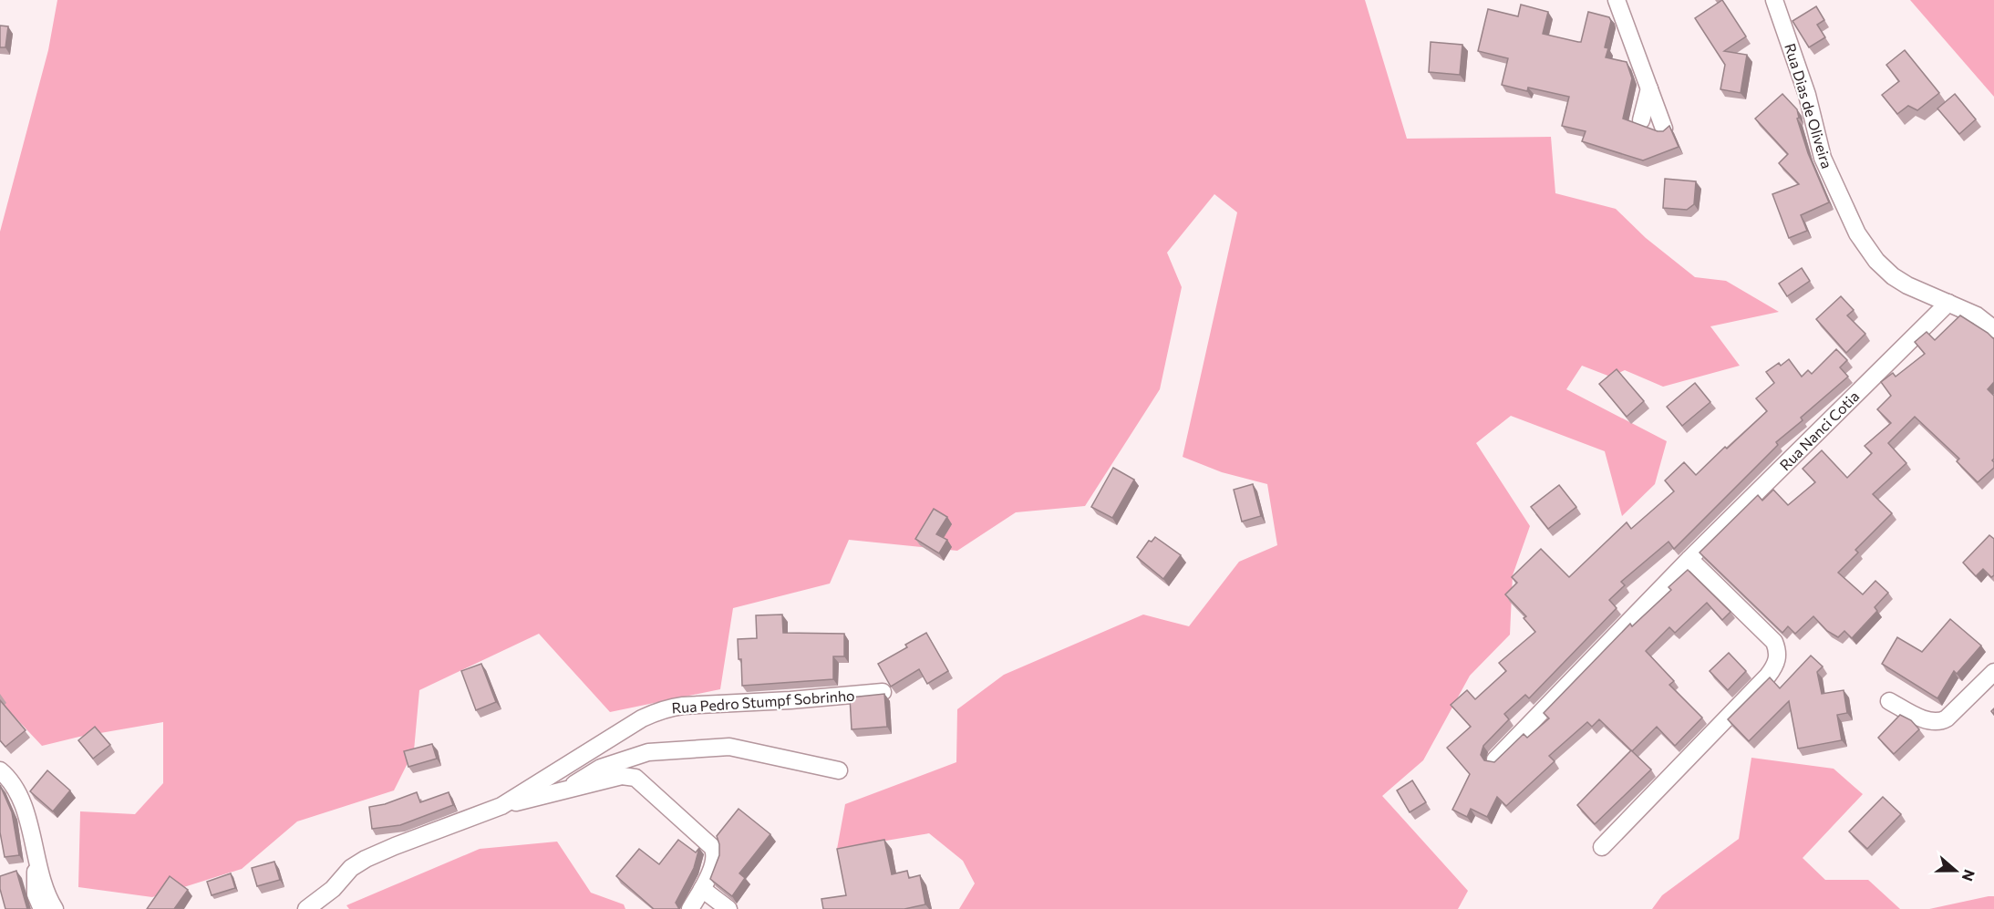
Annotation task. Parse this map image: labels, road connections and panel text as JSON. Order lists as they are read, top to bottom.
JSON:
{
  "streets": {
    "street": ["Rua Dias de Oliveira", "Rua Nanci Cotia", "Rua Pedro Stumpf Sobrinho"]
  },
  "crossings": [
    ["Rua Dias de Oliveira", "Rua Nanci Cotia"]
  ],
  "north": "right"
}
